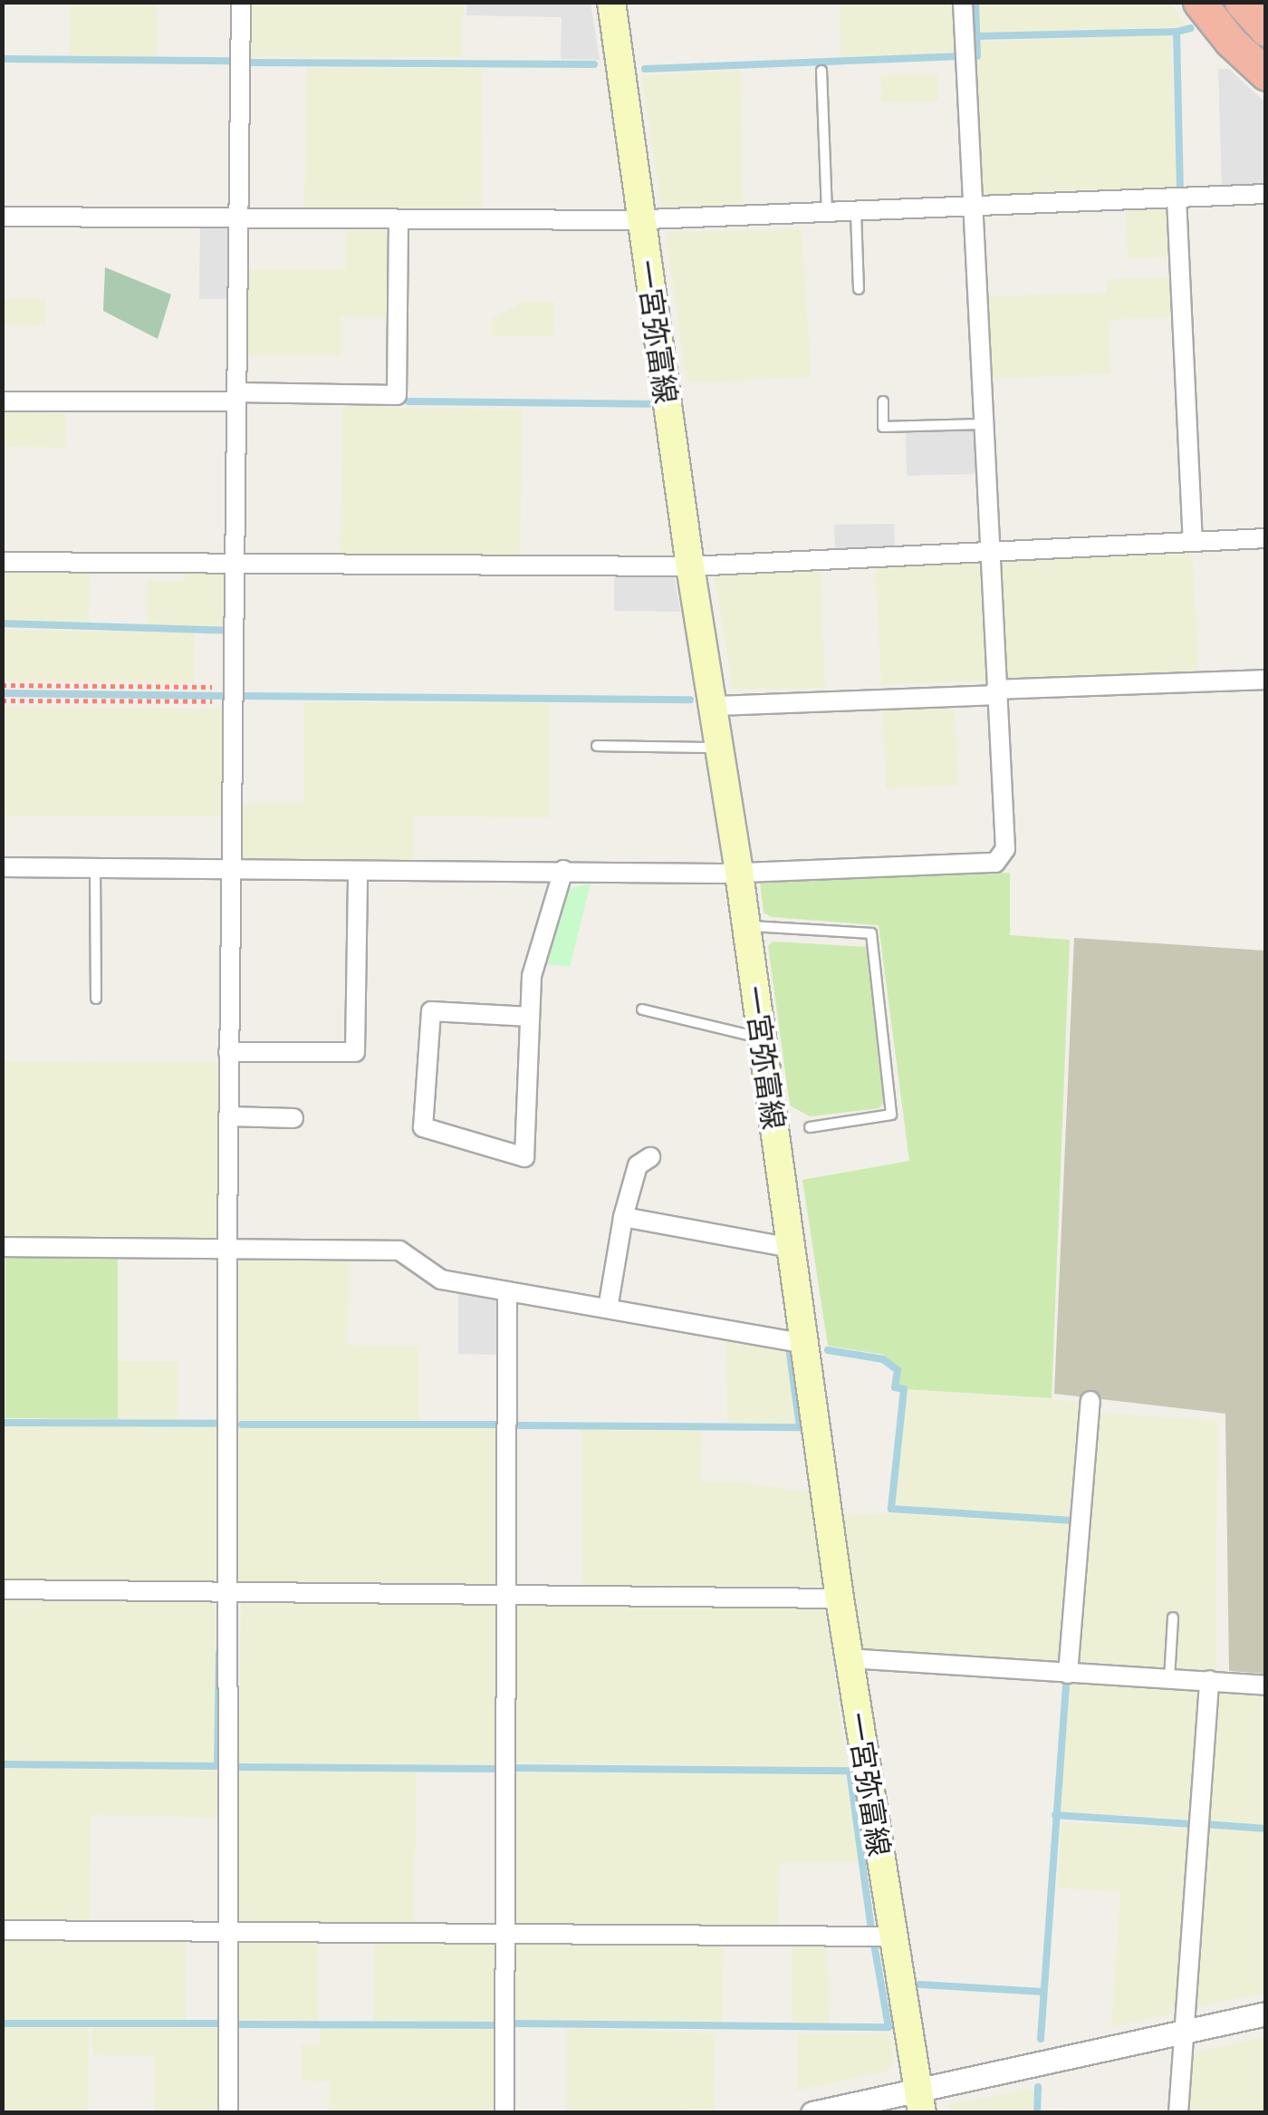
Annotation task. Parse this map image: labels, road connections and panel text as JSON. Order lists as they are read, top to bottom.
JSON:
{
  "streets": {
    "main road": ["一宮弥富線"]
  }
}
